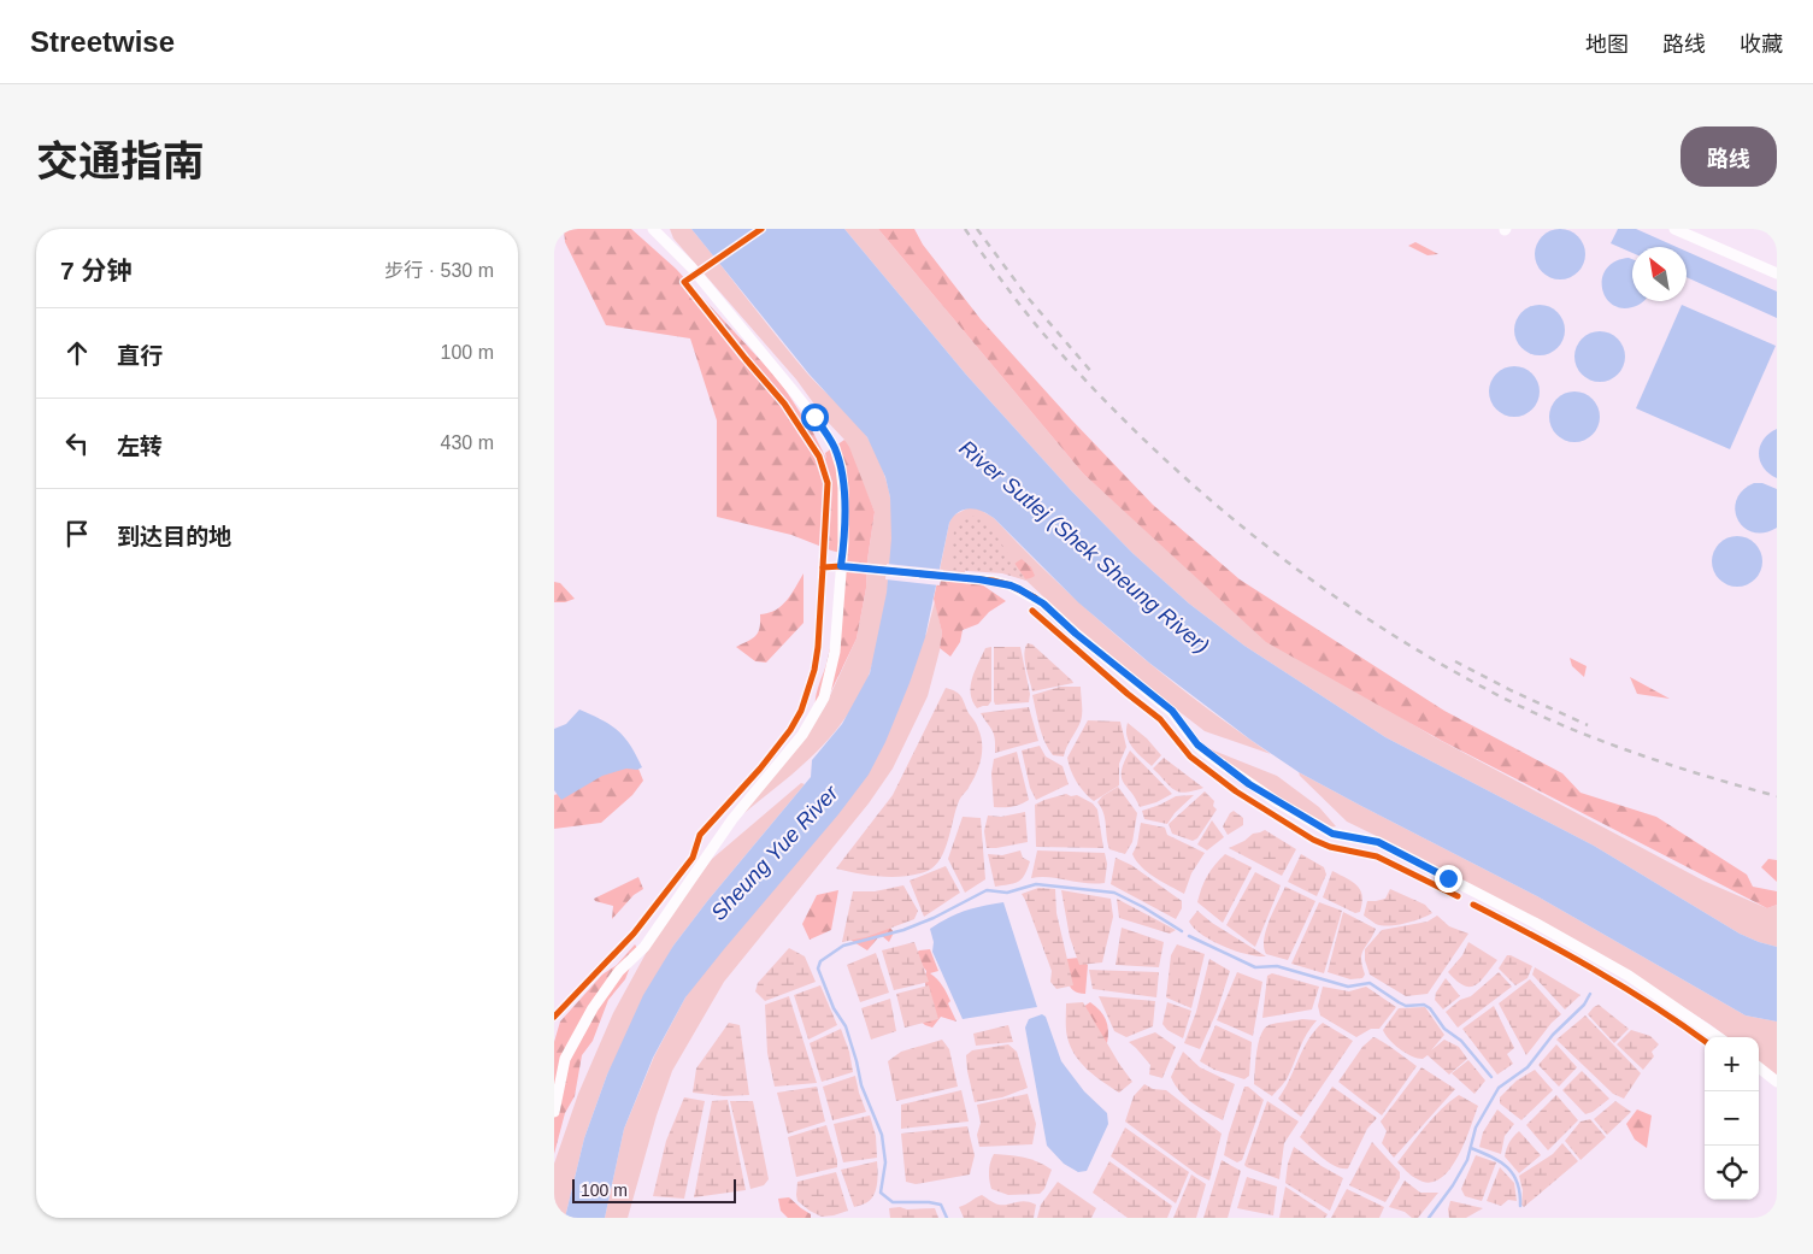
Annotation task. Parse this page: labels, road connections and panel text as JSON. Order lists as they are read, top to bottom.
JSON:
{
  "water": ["River Sutlej (Shek Sheung River)", "Sheung Yue River"],
  "scale_bar": "100 m",
  "north": "top left",
  "page": {
    "header": "Streetwise",
    "nav": ["地图", "路线", "收藏"],
    "title": "交通指南",
    "buttons": "路线",
    "heading": ["7 分钟", "步行 · 530 m"],
    "list": [
      ["直行", "100 m"],
      ["左转", "430 m"],
      "到达目的地"
    ],
    "map_buttons": ["+", "−"],
    "scale": "100 m"
  }
}
